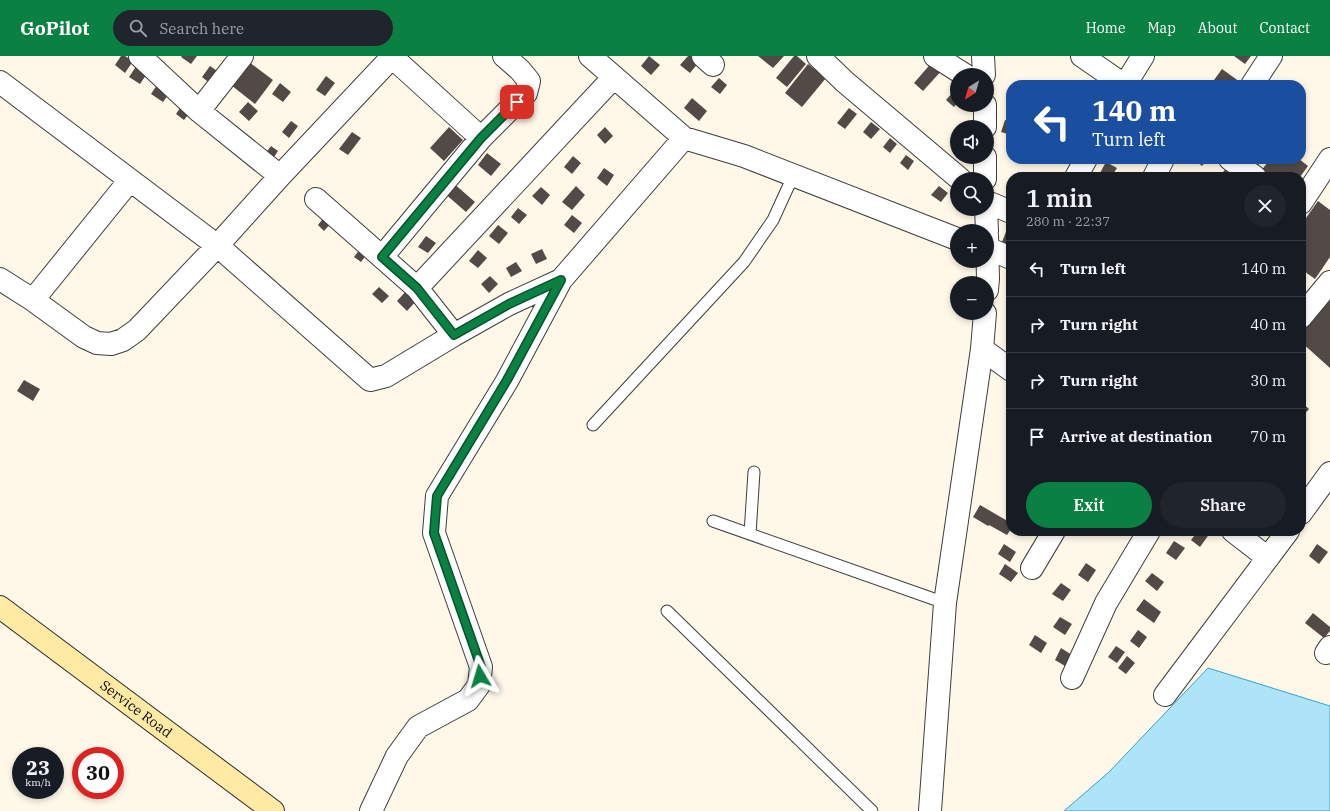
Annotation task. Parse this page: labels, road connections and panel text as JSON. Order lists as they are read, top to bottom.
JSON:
{
  "streets": {
    "main road": ["Service Road"]
  },
  "north": "bottom left",
  "page": {
    "header": "GoPilot",
    "search": "Search here",
    "nav": [
      "Home",
      "Map",
      "About",
      "Contact"
    ],
    "map_buttons": ["+", "−"],
    "turn": ["140 m", "Turn left"],
    "heading": ["1 min", "280 m · 22:37"],
    "list": [
      {
        "name": "Turn left",
        "value": "140 m"
      },
      {
        "name": "Turn right",
        "value": "40 m"
      },
      {
        "name": "Turn right",
        "value": "30 m"
      },
      {
        "name": "Arrive at destination",
        "value": "70 m"
      }
    ],
    "buttons": ["Exit", "Share"],
    "speed": "23 km/h",
    "limit": "30"
  }
}
